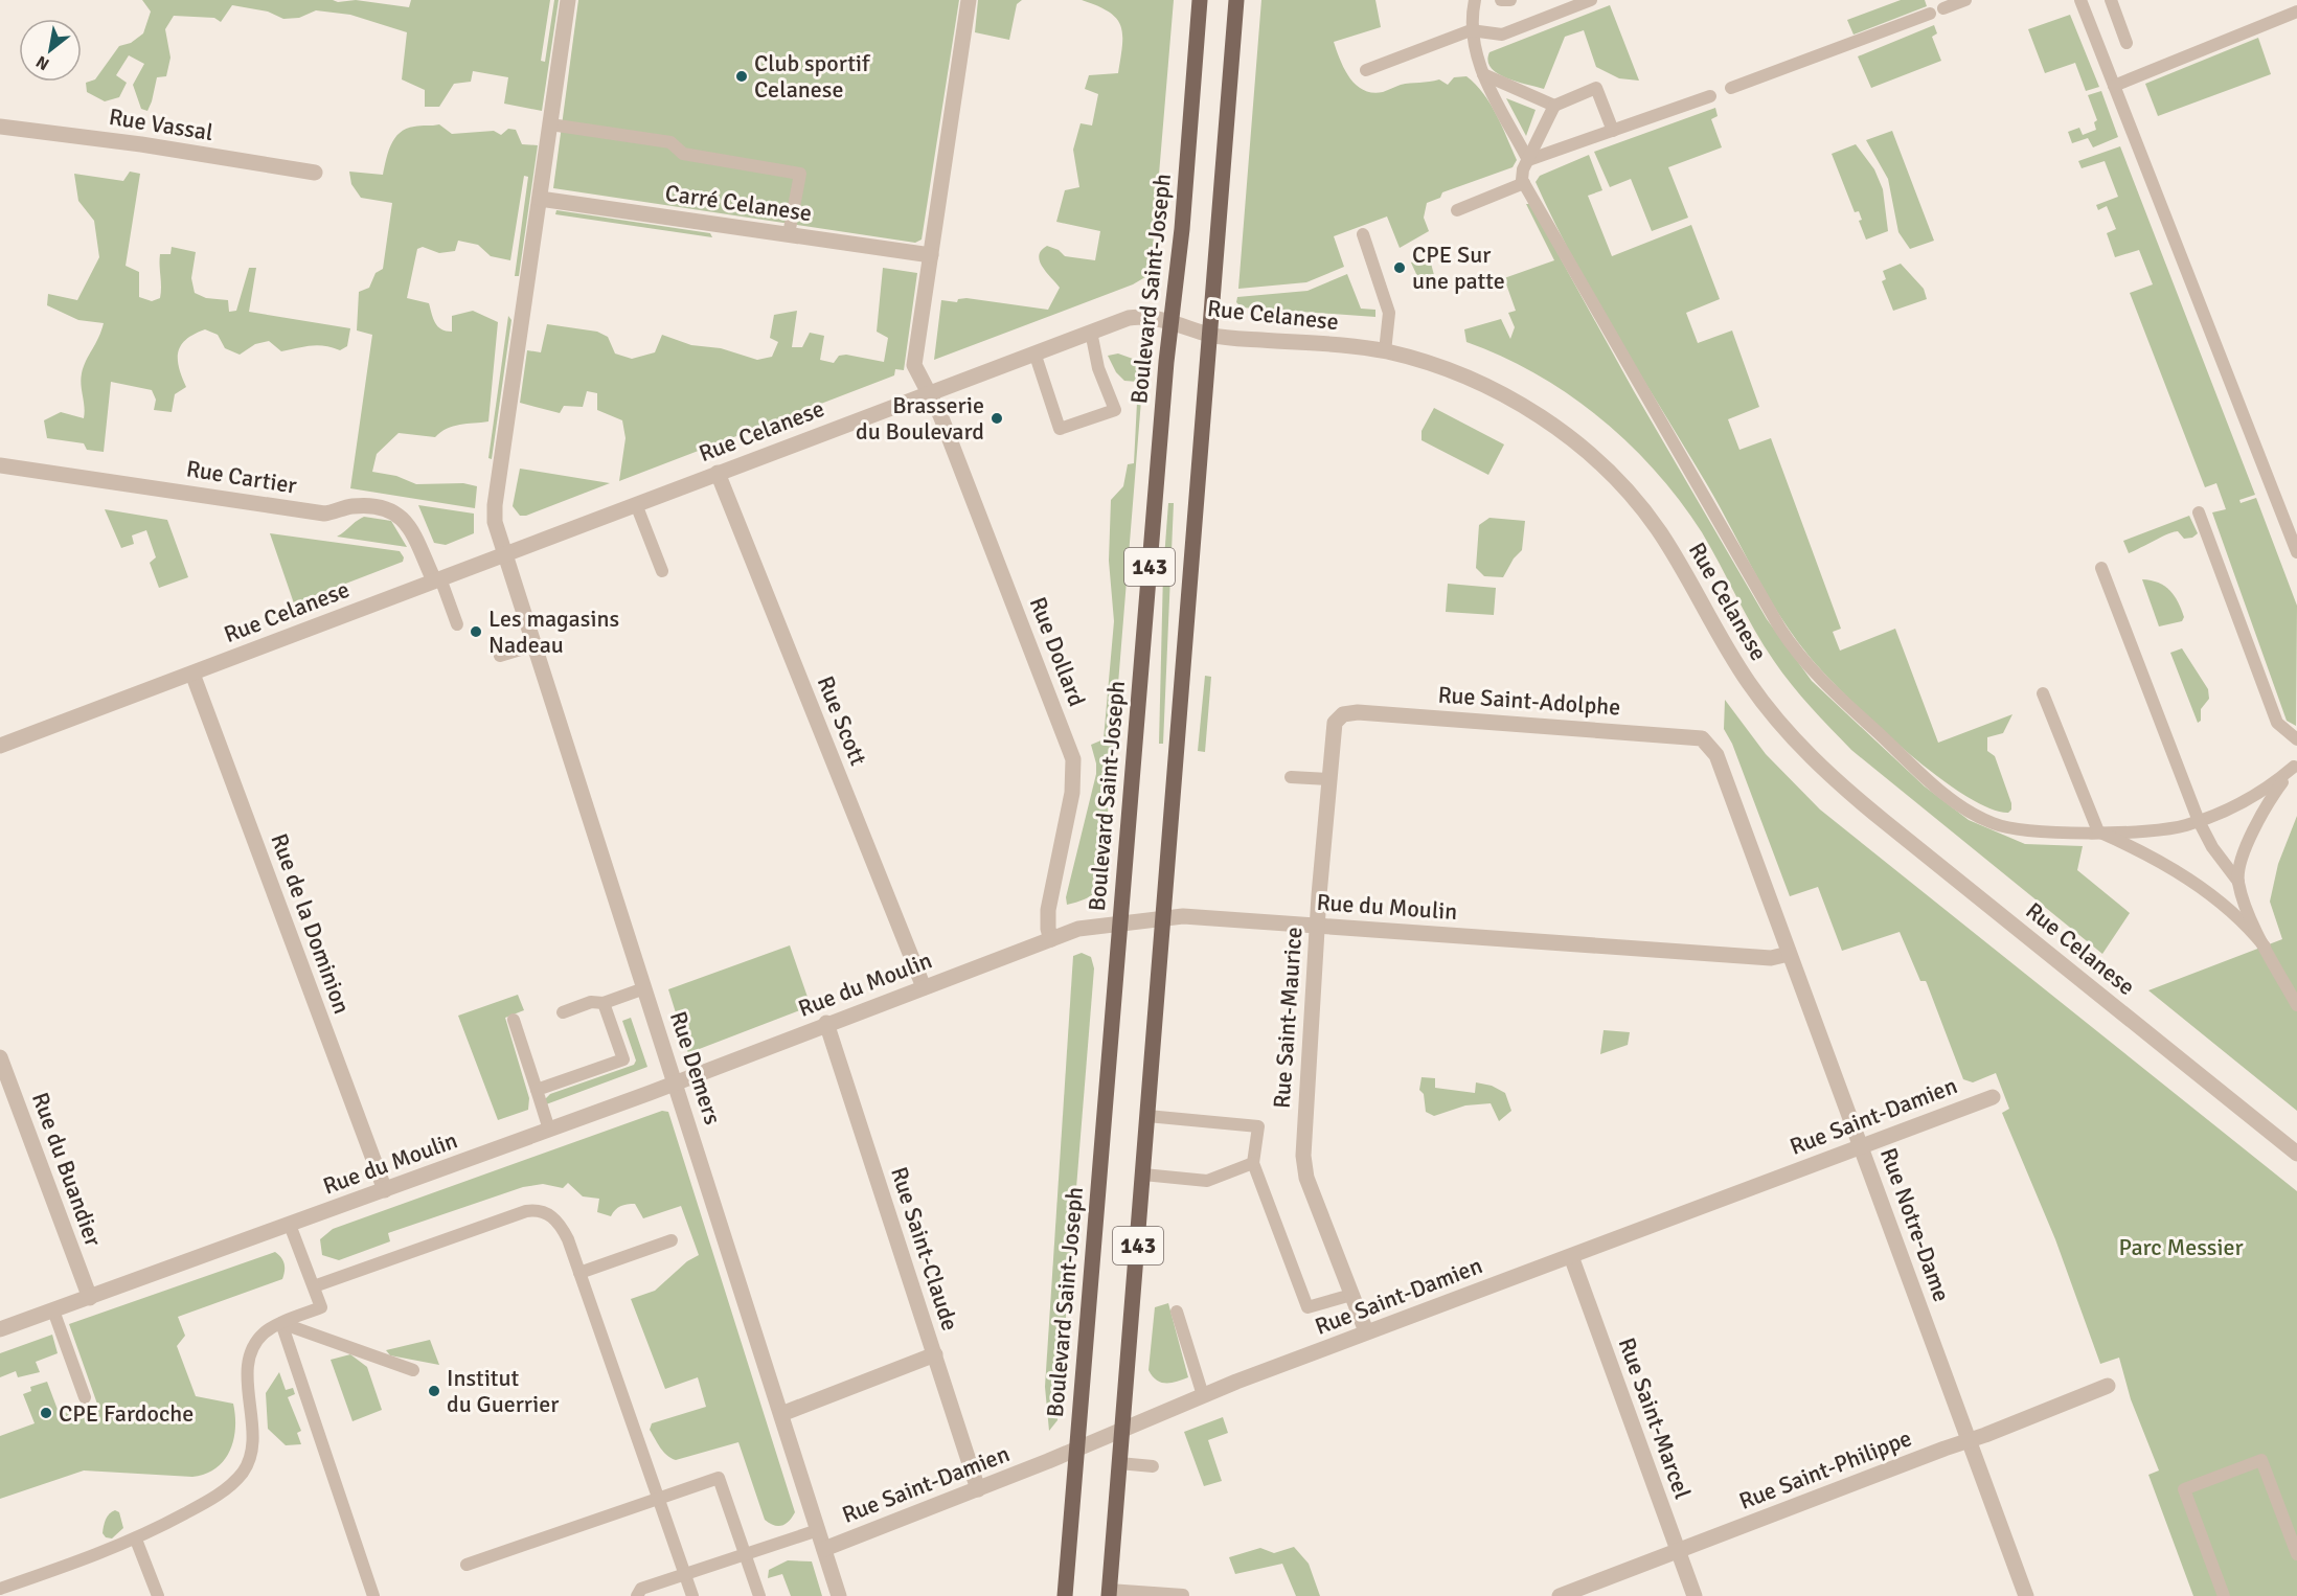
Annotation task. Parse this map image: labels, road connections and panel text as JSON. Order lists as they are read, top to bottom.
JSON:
{
  "streets": {
    "main road": ["Boulevard Saint-Joseph", "143"],
    "street": [
      "Rue Vassal",
      "Carré Celanese",
      "Rue Celanese",
      "Rue Cartier",
      "Rue Dollard",
      "Rue Saint-Adolphe",
      "Rue Scott",
      "Rue du Moulin",
      "Rue de la Dominion",
      "Rue Saint-Maurice",
      "Rue Demers",
      "Rue Saint-Damien",
      "Rue du Buandier",
      "Rue Notre-Dame",
      "Rue Saint-Claude",
      "Rue Saint-Marcel",
      "Rue Saint-Philippe"
    ]
  },
  "crossings": [
    ["Boulevard Saint-Joseph", "Rue Celanese"],
    ["Boulevard Saint-Joseph", "Rue du Moulin"],
    ["Boulevard Saint-Joseph", "Rue Saint-Damien"],
    ["Rue Celanese", "Rue Cartier"],
    ["Rue Celanese", "143"],
    ["Rue Celanese", "Rue Dollard"],
    ["Rue Celanese", "Rue Scott"],
    ["Rue Celanese", "Rue de la Dominion"],
    ["Rue Celanese", "Rue Demers"],
    ["143", "Rue du Moulin"],
    ["143", "Rue Saint-Damien"],
    ["Rue Dollard", "Rue du Moulin"],
    ["Rue Saint-Adolphe", "Rue Saint-Maurice"],
    ["Rue Saint-Adolphe", "Rue Notre-Dame"],
    ["Rue Scott", "Rue du Moulin"],
    ["Rue du Moulin", "Rue de la Dominion"],
    ["Rue du Moulin", "Rue Saint-Maurice"],
    ["Rue du Moulin", "Rue Demers"],
    ["Rue du Moulin", "Rue du Buandier"],
    ["Rue du Moulin", "Rue Notre-Dame"],
    ["Rue du Moulin", "Rue Saint-Claude"],
    ["Rue Saint-Maurice", "Rue Saint-Damien"],
    ["Rue Demers", "Rue Saint-Damien"],
    ["Rue Saint-Damien", "Rue Notre-Dame"],
    ["Rue Saint-Damien", "Rue Saint-Claude"],
    ["Rue Saint-Damien", "Rue Saint-Marcel"],
    ["Rue Notre-Dame", "Rue Saint-Philippe"],
    ["Rue Saint-Marcel", "Rue Saint-Philippe"]
  ],
  "parks": ["Parc Messier"],
  "places": [
    "Club sportif Celanese",
    "CPE Sur une patte",
    "Brasserie du Boulevard",
    "Les magasins Nadeau",
    "Institut du Guerrier",
    "CPE Fardoche"
  ],
  "north": "bottom left"
}
